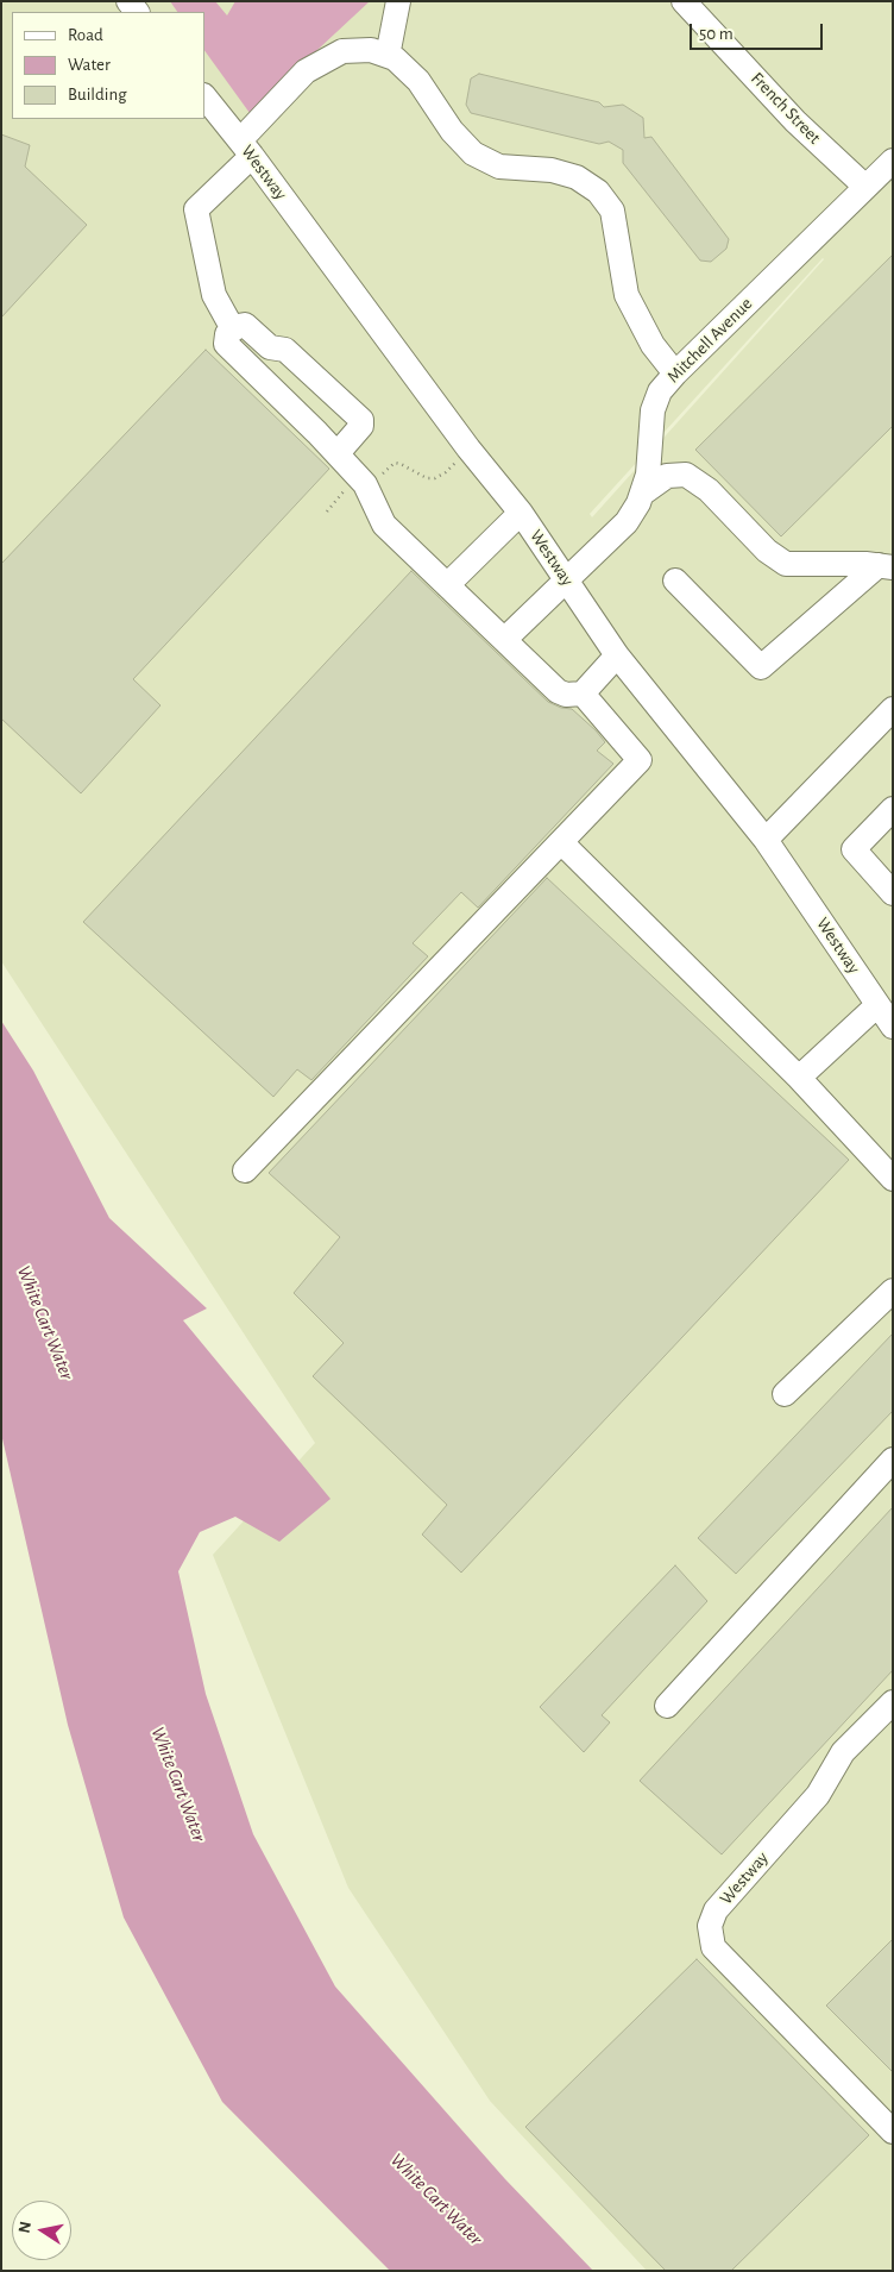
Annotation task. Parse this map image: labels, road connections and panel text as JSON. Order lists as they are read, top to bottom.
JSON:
{
  "streets": {
    "lane": ["French Street", "Westway", "Mitchell Avenue"]
  },
  "crossings": [
    ["French Street", "Mitchell Avenue"],
    ["Westway", "Mitchell Avenue"]
  ],
  "water": ["White Cart Water"],
  "legend": ["Road", "Water", "Building"],
  "scale_bar": "50 m",
  "north": "left"
}
